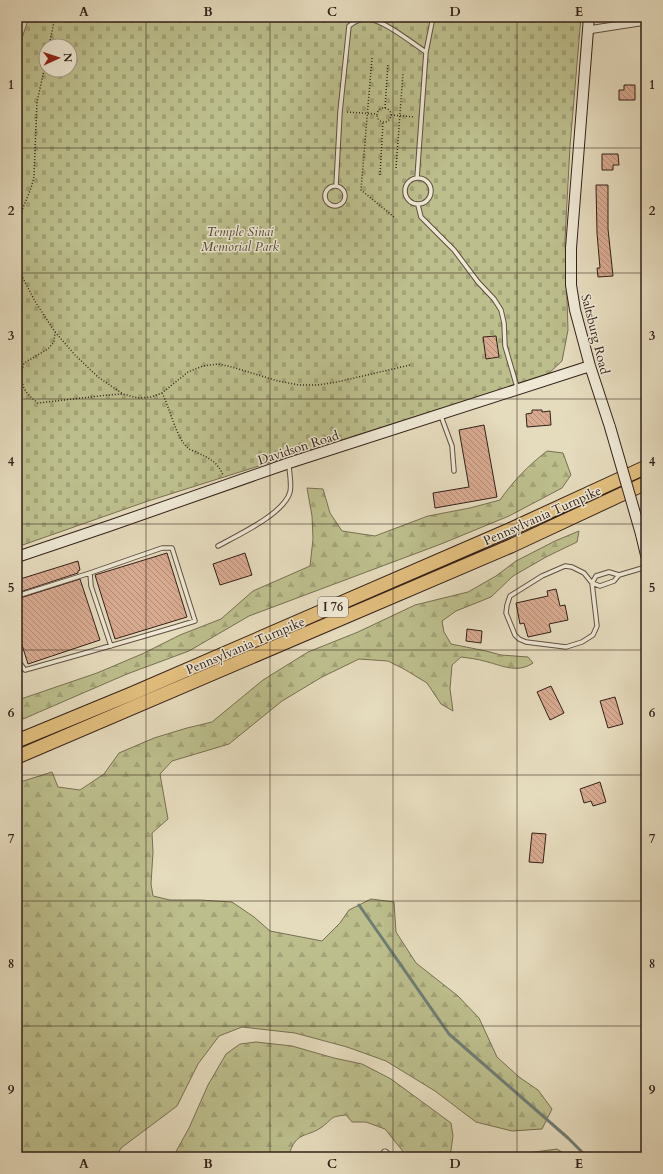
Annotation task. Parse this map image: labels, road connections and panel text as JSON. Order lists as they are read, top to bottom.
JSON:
{
  "streets": {
    "highway": ["Pennsylvania Turnpike", "I 76"],
    "street": ["Saltsburg Road", "Davidson Road"]
  },
  "crossings": [
    ["Saltsburg Road", "Davidson Road"]
  ],
  "parks": ["Temple Sinai Memorial Park"],
  "north": "right",
  "grid": {
    "columns": [
      "A",
      "B",
      "C",
      "D",
      "E"
    ],
    "rows": [
      "1",
      "2",
      "3",
      "4",
      "5",
      "6",
      "7",
      "8",
      "9"
    ]
  }
}
